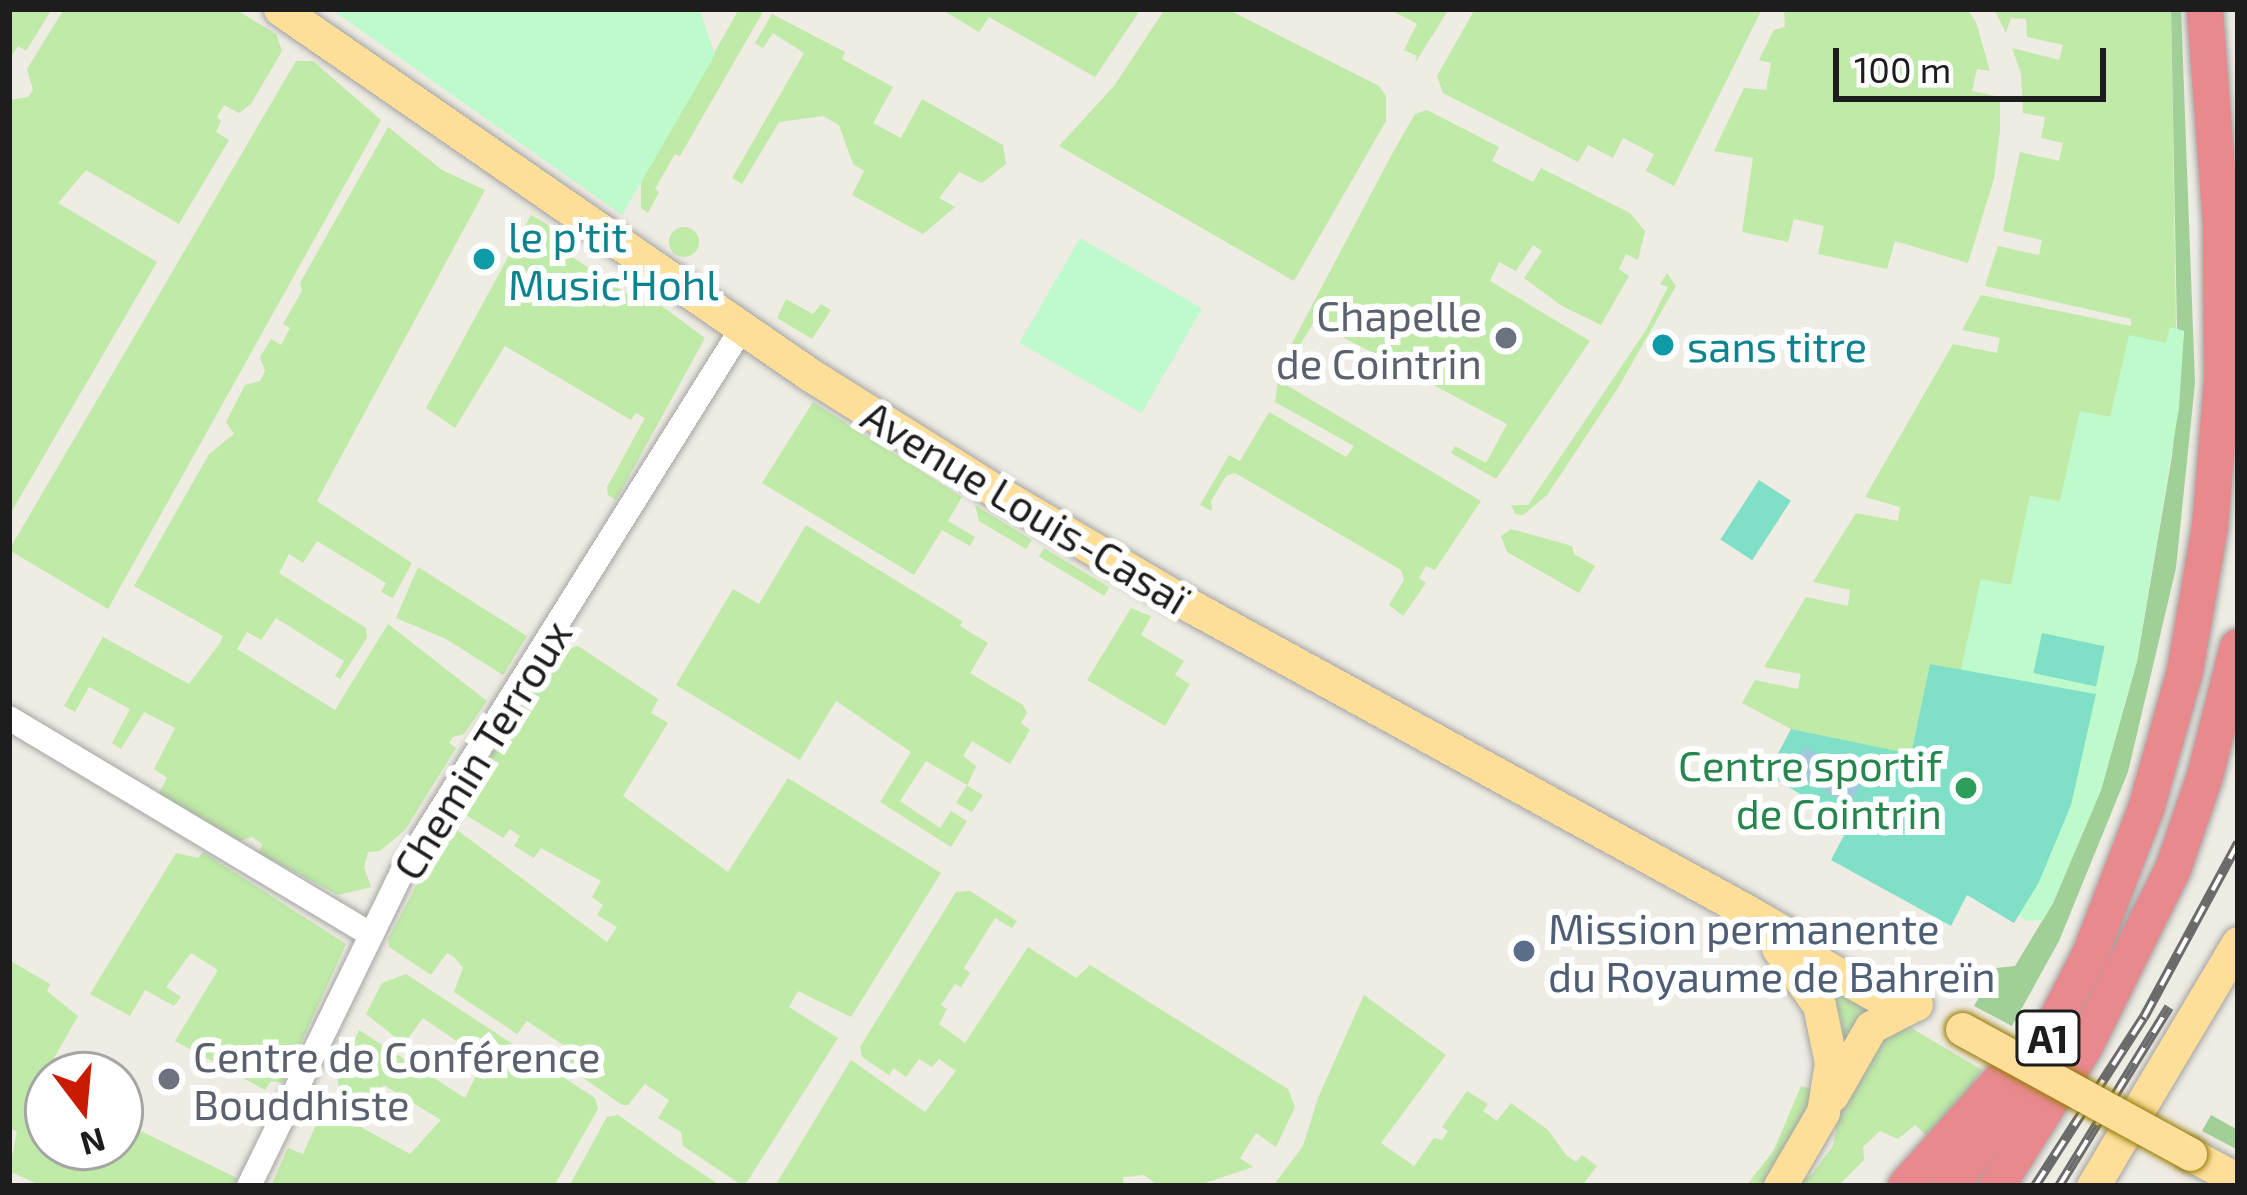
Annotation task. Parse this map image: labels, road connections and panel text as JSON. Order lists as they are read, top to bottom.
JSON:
{
  "streets": {
    "highway": ["A1"],
    "main road": ["Avenue Louis-Casaï"],
    "street": ["Chemin Terroux"]
  },
  "crossings": [
    ["Avenue Louis-Casaï", "Chemin Terroux"]
  ],
  "places": [
    "le p'tit Music'Hohl",
    "Chapelle de Cointrin",
    "sans titre",
    "Centre sportif de Cointrin",
    "Mission permanente du Royaume de Bahreïn",
    "Centre de Conférence Bouddhiste"
  ],
  "scale_bar": "100 m",
  "north": "bottom"
}
